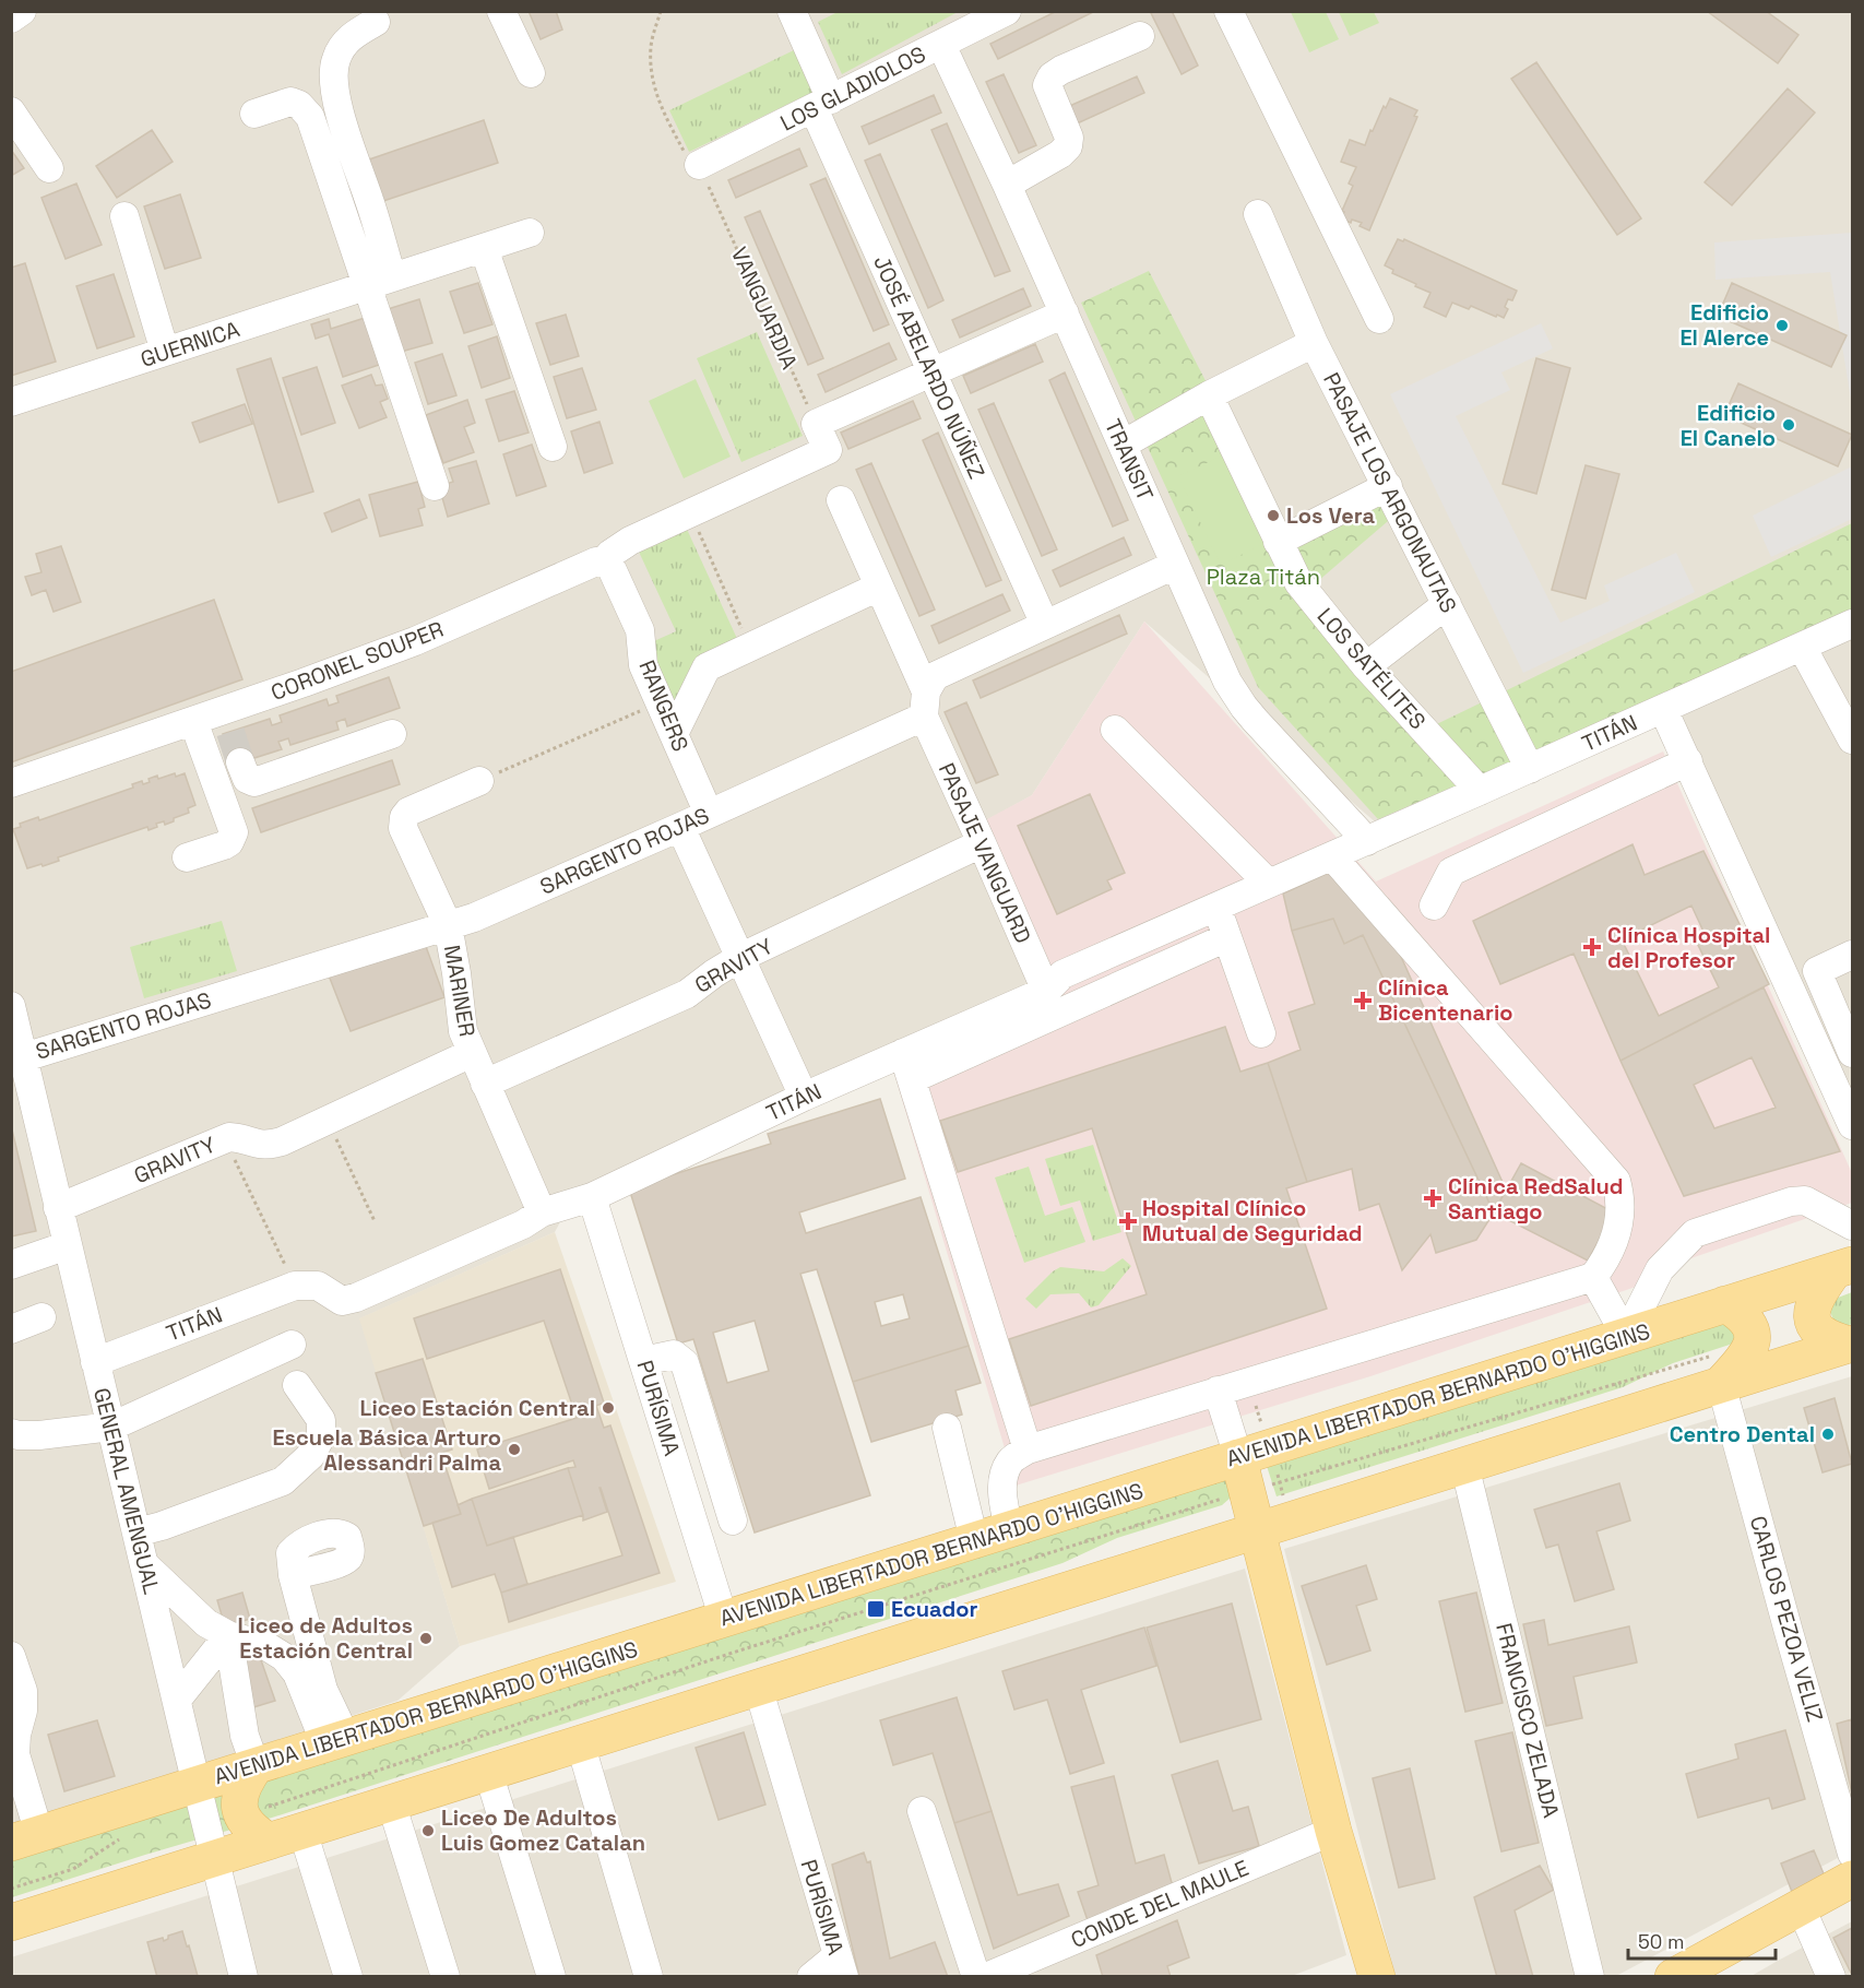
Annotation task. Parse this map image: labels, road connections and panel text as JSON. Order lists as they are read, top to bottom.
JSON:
{
  "streets": {
    "main road": ["AVENIDA LIBERTADOR BERNARDO O'HIGGINS"],
    "street": [
      "LOS GLADIOLOS",
      "GUERNICA",
      "JOSÉ ABELARDO NÚÑEZ",
      "TRANSIT",
      "PASAJE LOS ARGONAUTAS",
      "CORONEL SOUPER",
      "LOS SATÉLITES",
      "RANGERS",
      "TITÁN",
      "SARGENTO ROJAS",
      "PASAJE VANGUARD",
      "GRAVITY",
      "MARINER",
      "PURÍSIMA",
      "GENERAL AMENGUAL",
      "CARLOS PEZOA VELIZ",
      "FRANCISCO ZELADA",
      "CONDE DEL MAULE"
    ],
    "path": ["VANGUARDIA"]
  },
  "crossings": [
    ["LOS GLADIOLOS", "VANGUARDIA"],
    ["LOS GLADIOLOS", "JOSÉ ABELARDO NÚÑEZ"],
    ["LOS GLADIOLOS", "TRANSIT"],
    ["VANGUARDIA", "CORONEL SOUPER"],
    ["JOSÉ ABELARDO NÚÑEZ", "SARGENTO ROJAS"],
    ["TRANSIT", "TITÁN"],
    ["TRANSIT", "SARGENTO ROJAS"],
    ["PASAJE LOS ARGONAUTAS", "TITÁN"],
    ["CORONEL SOUPER", "RANGERS"],
    ["LOS SATÉLITES", "TITÁN"],
    ["RANGERS", "SARGENTO ROJAS"],
    ["TITÁN", "PASAJE VANGUARD"],
    ["TITÁN", "MARINER"],
    ["TITÁN", "PURÍSIMA"],
    ["TITÁN", "GENERAL AMENGUAL"],
    ["SARGENTO ROJAS", "PASAJE VANGUARD"],
    ["SARGENTO ROJAS", "MARINER"],
    ["SARGENTO ROJAS", "GENERAL AMENGUAL"],
    ["PASAJE VANGUARD", "GRAVITY"],
    ["GRAVITY", "MARINER"],
    ["GRAVITY", "GENERAL AMENGUAL"],
    ["AVENIDA LIBERTADOR BERNARDO O'HIGGINS", "PURÍSIMA"],
    ["AVENIDA LIBERTADOR BERNARDO O'HIGGINS", "GENERAL AMENGUAL"]
  ],
  "parks": ["Plaza Titán"],
  "places": {
    "other": [
      "Edificio El Alerce",
      "Edificio El Canelo",
      "Los Vera",
      "Liceo Estación Central",
      "Centro Dental",
      "Escuela Básica Arturo Alessandri Palma",
      "Liceo de Adultos Estación Central",
      "Liceo De Adultos Luis Gomez Catalan"
    ],
    "health": [
      "Clínica Hospital del Profesor",
      "Clínica Bicentenario",
      "Clínica RedSalud Santiago",
      "Hospital Clínico Mutual de Seguridad"
    ],
    "transit": ["Ecuador"]
  },
  "scale_bar": "50 m"
}
